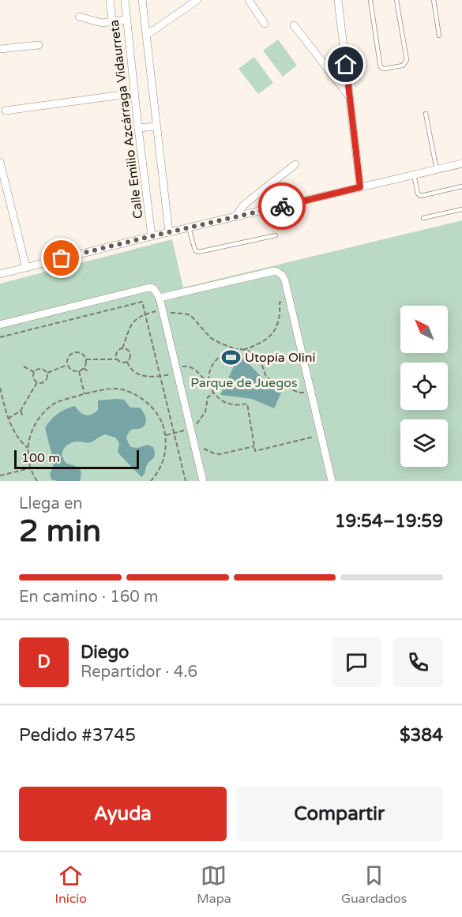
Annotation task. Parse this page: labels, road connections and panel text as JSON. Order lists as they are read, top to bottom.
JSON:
{
  "streets": {
    "street": ["Calle Emilio Azcárraga Vidaurreta"]
  },
  "parks": ["Parque de Juegos"],
  "places": {
    "sports": ["Utopía Olini"]
  },
  "scale_bar": "100 m",
  "north": "top left",
  "page": {
    "scale": "100 m",
    "heading": ["2 min", "Llega en", "19:54–19:59"],
    "panel": [
      "Diego",
      "Repartidor · 4.6",
      "Pedido #3745",
      "$384"
    ],
    "bar": "En camino · 160 m",
    "round": "D",
    "buttons": ["Ayuda", "Compartir"],
    "tabs": ["Inicio", "Mapa", "Guardados"]
  }
}
